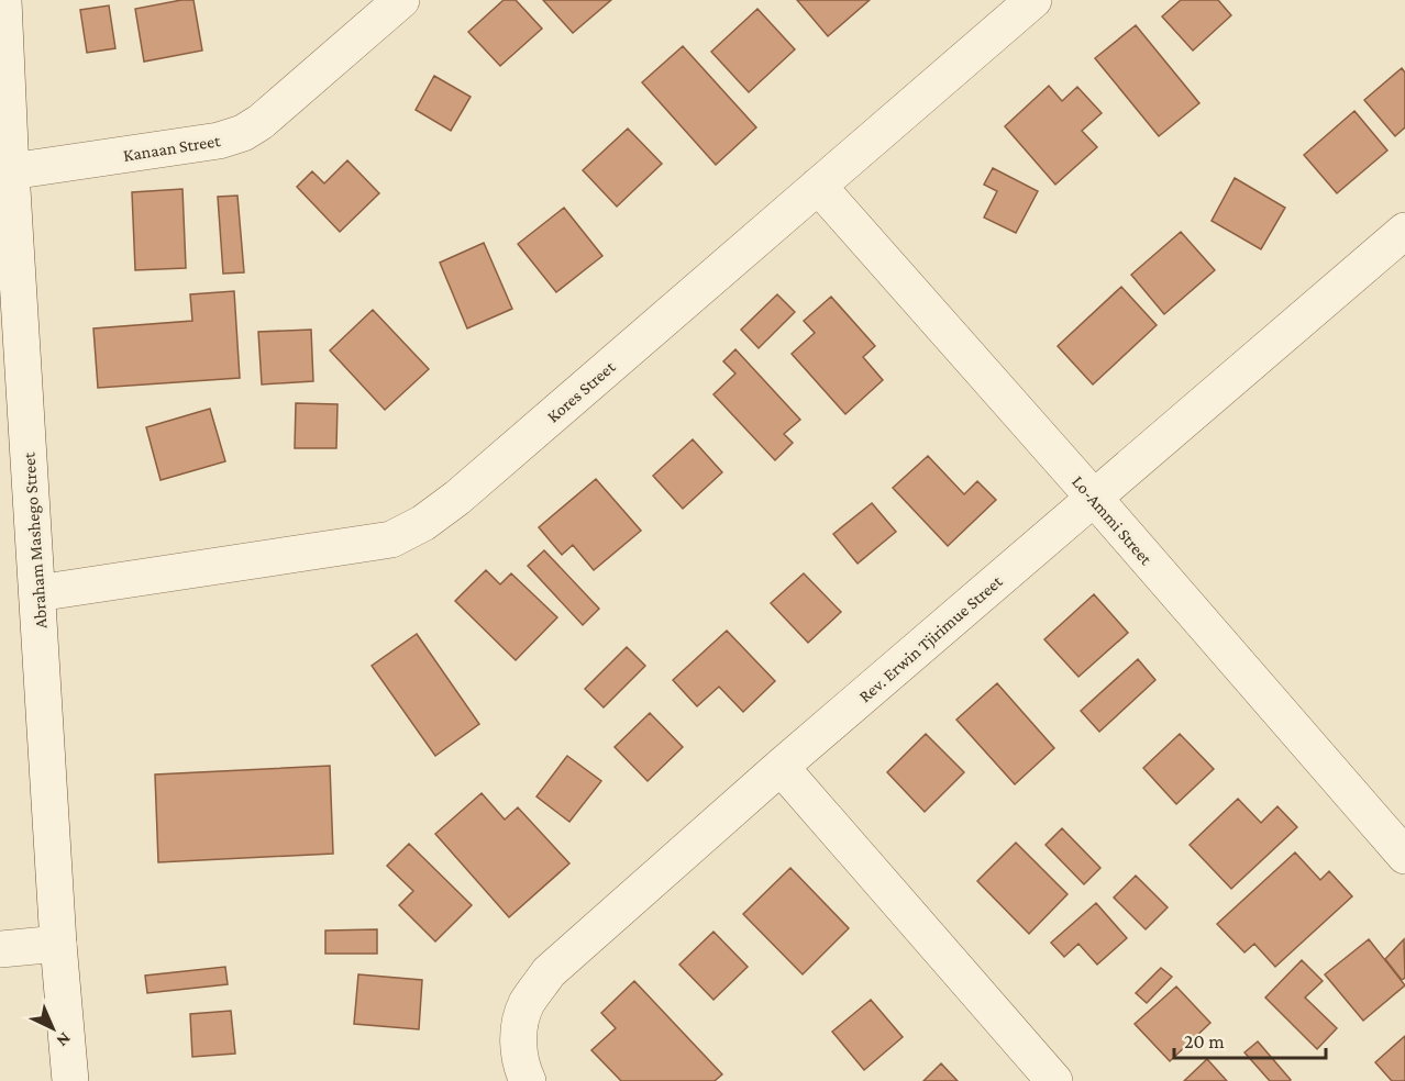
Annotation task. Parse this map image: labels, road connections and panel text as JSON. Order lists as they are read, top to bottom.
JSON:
{
  "streets": {
    "street": [
      "Kanaan Street",
      "Kores Street",
      "Lo-Ammi Street",
      "Abraham Mashego Street",
      "Rev. Erwin Tjirimue Street"
    ]
  },
  "crossings": [
    ["Kanaan Street", "Abraham Mashego Street"],
    ["Kores Street", "Lo-Ammi Street"],
    ["Kores Street", "Abraham Mashego Street"],
    ["Lo-Ammi Street", "Rev. Erwin Tjirimue Street"]
  ],
  "scale_bar": "20 m",
  "north": "bottom right"
}
